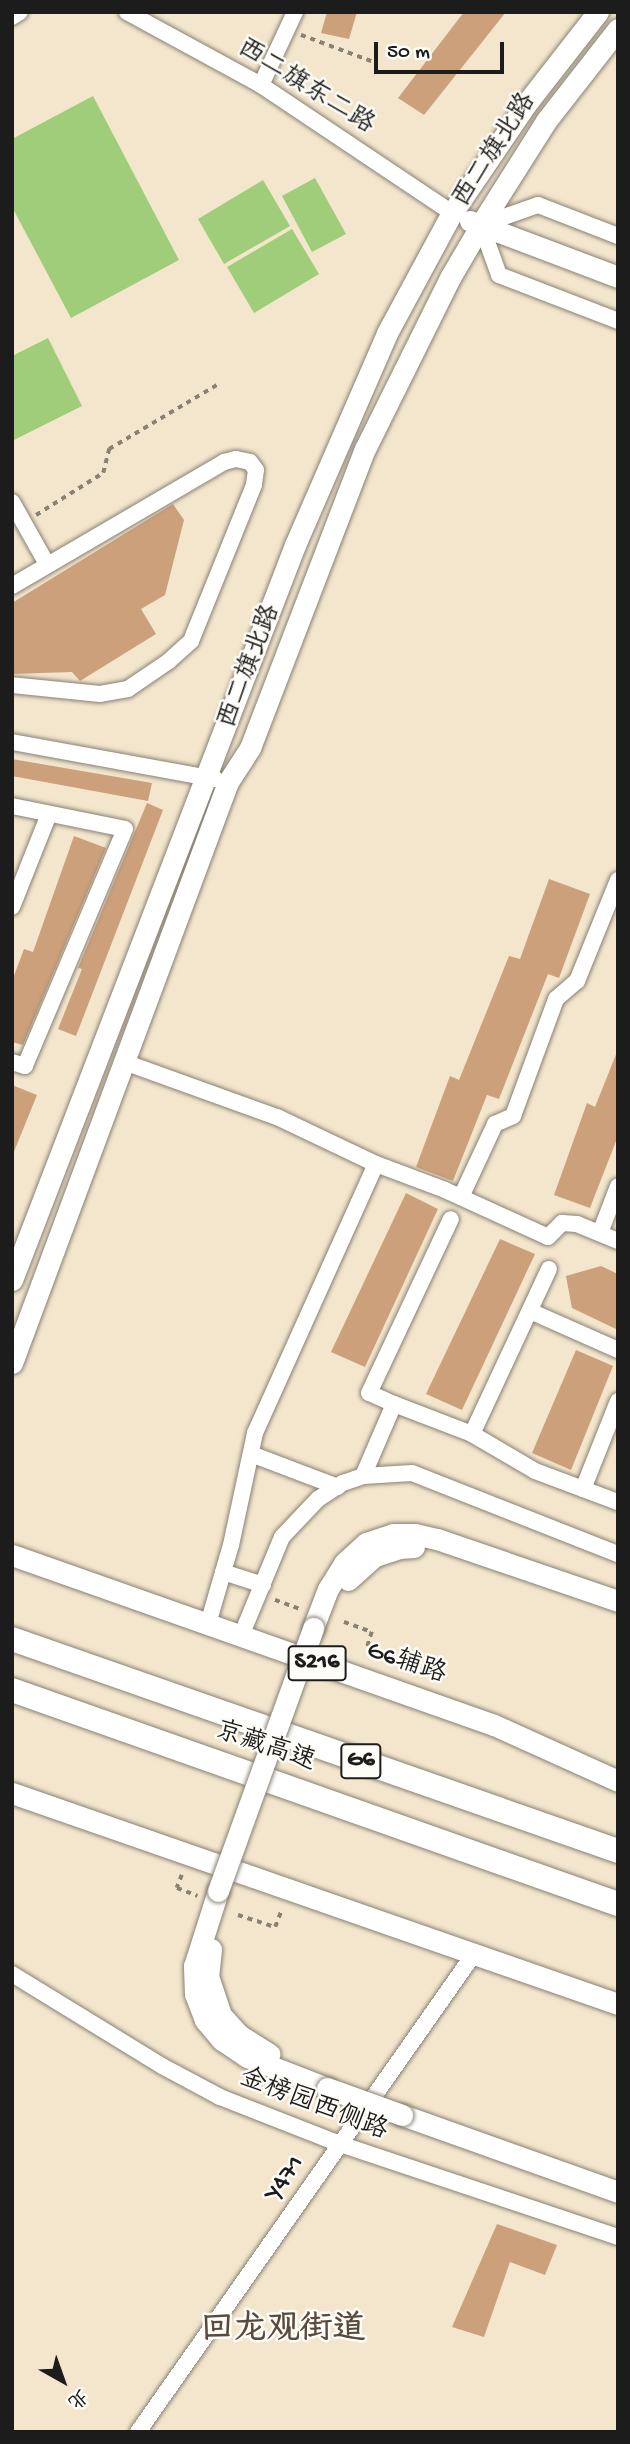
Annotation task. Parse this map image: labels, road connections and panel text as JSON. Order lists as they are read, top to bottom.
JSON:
{
  "streets": {
    "highway": ["京藏高速", "G6"],
    "main road": ["西二旗北路", "S216", "G6辅路"],
    "street": ["西二旗东二路", "金榜园西侧路", "Y471"]
  },
  "crossings": [
    ["西二旗东二路", "西二旗北路"],
    ["金榜园西侧路", "Y471"]
  ],
  "districts": ["回龙观街道"],
  "scale_bar": "50 m",
  "north": "bottom right"
}
